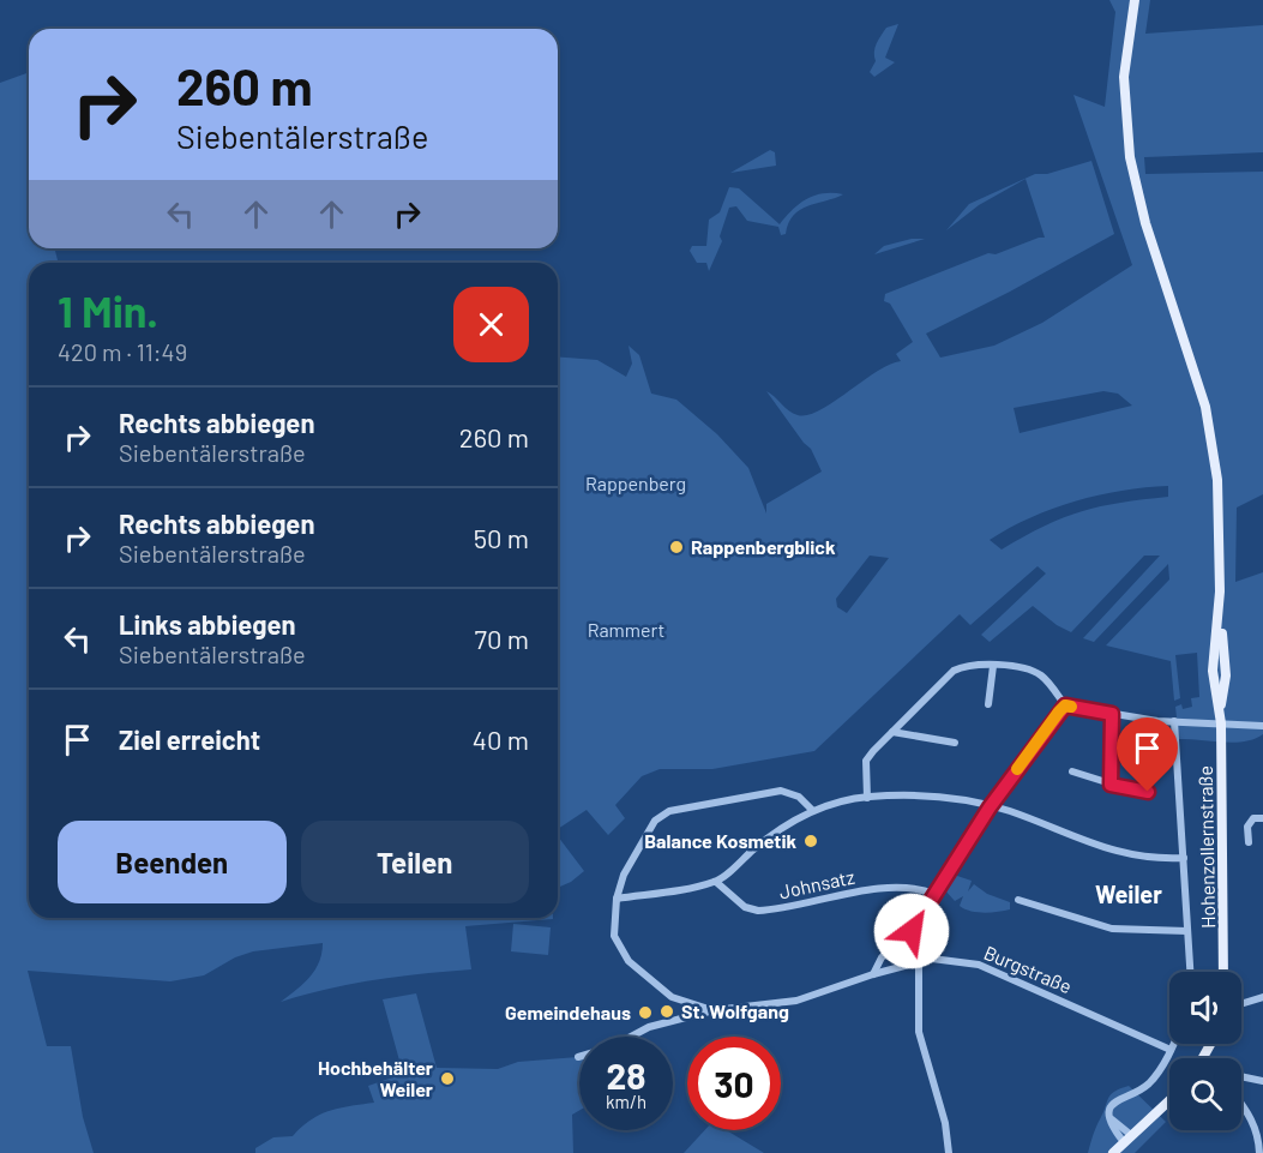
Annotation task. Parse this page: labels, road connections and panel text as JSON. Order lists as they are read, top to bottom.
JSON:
{
  "streets": {
    "main road": ["Hohenzollernstraße"],
    "street": ["Johnsatz", "Burgstraße"]
  },
  "districts": ["Weiler"],
  "parks": ["Rappenberg", "Rammert"],
  "places": [
    "Rappenbergblick",
    "Balance Kosmetik",
    "St. Wolfgang",
    "Gemeindehaus",
    "Hochbehälter Weiler"
  ],
  "page": {
    "turn": ["260 m", "Siebentälerstraße"],
    "heading": ["1 Min.", "420 m · 11:49"],
    "list": [
      {
        "name": "Rechts abbiegen",
        "note": "Siebentälerstraße",
        "value": "260 m"
      },
      {
        "name": "Rechts abbiegen",
        "note": "Siebentälerstraße",
        "value": "50 m"
      },
      {
        "name": "Links abbiegen",
        "note": "Siebentälerstraße",
        "value": "70 m"
      },
      {
        "name": "Ziel erreicht",
        "value": "40 m"
      }
    ],
    "buttons": ["Beenden", "Teilen"],
    "speed": "28 km/h",
    "limit": "30"
  }
}
